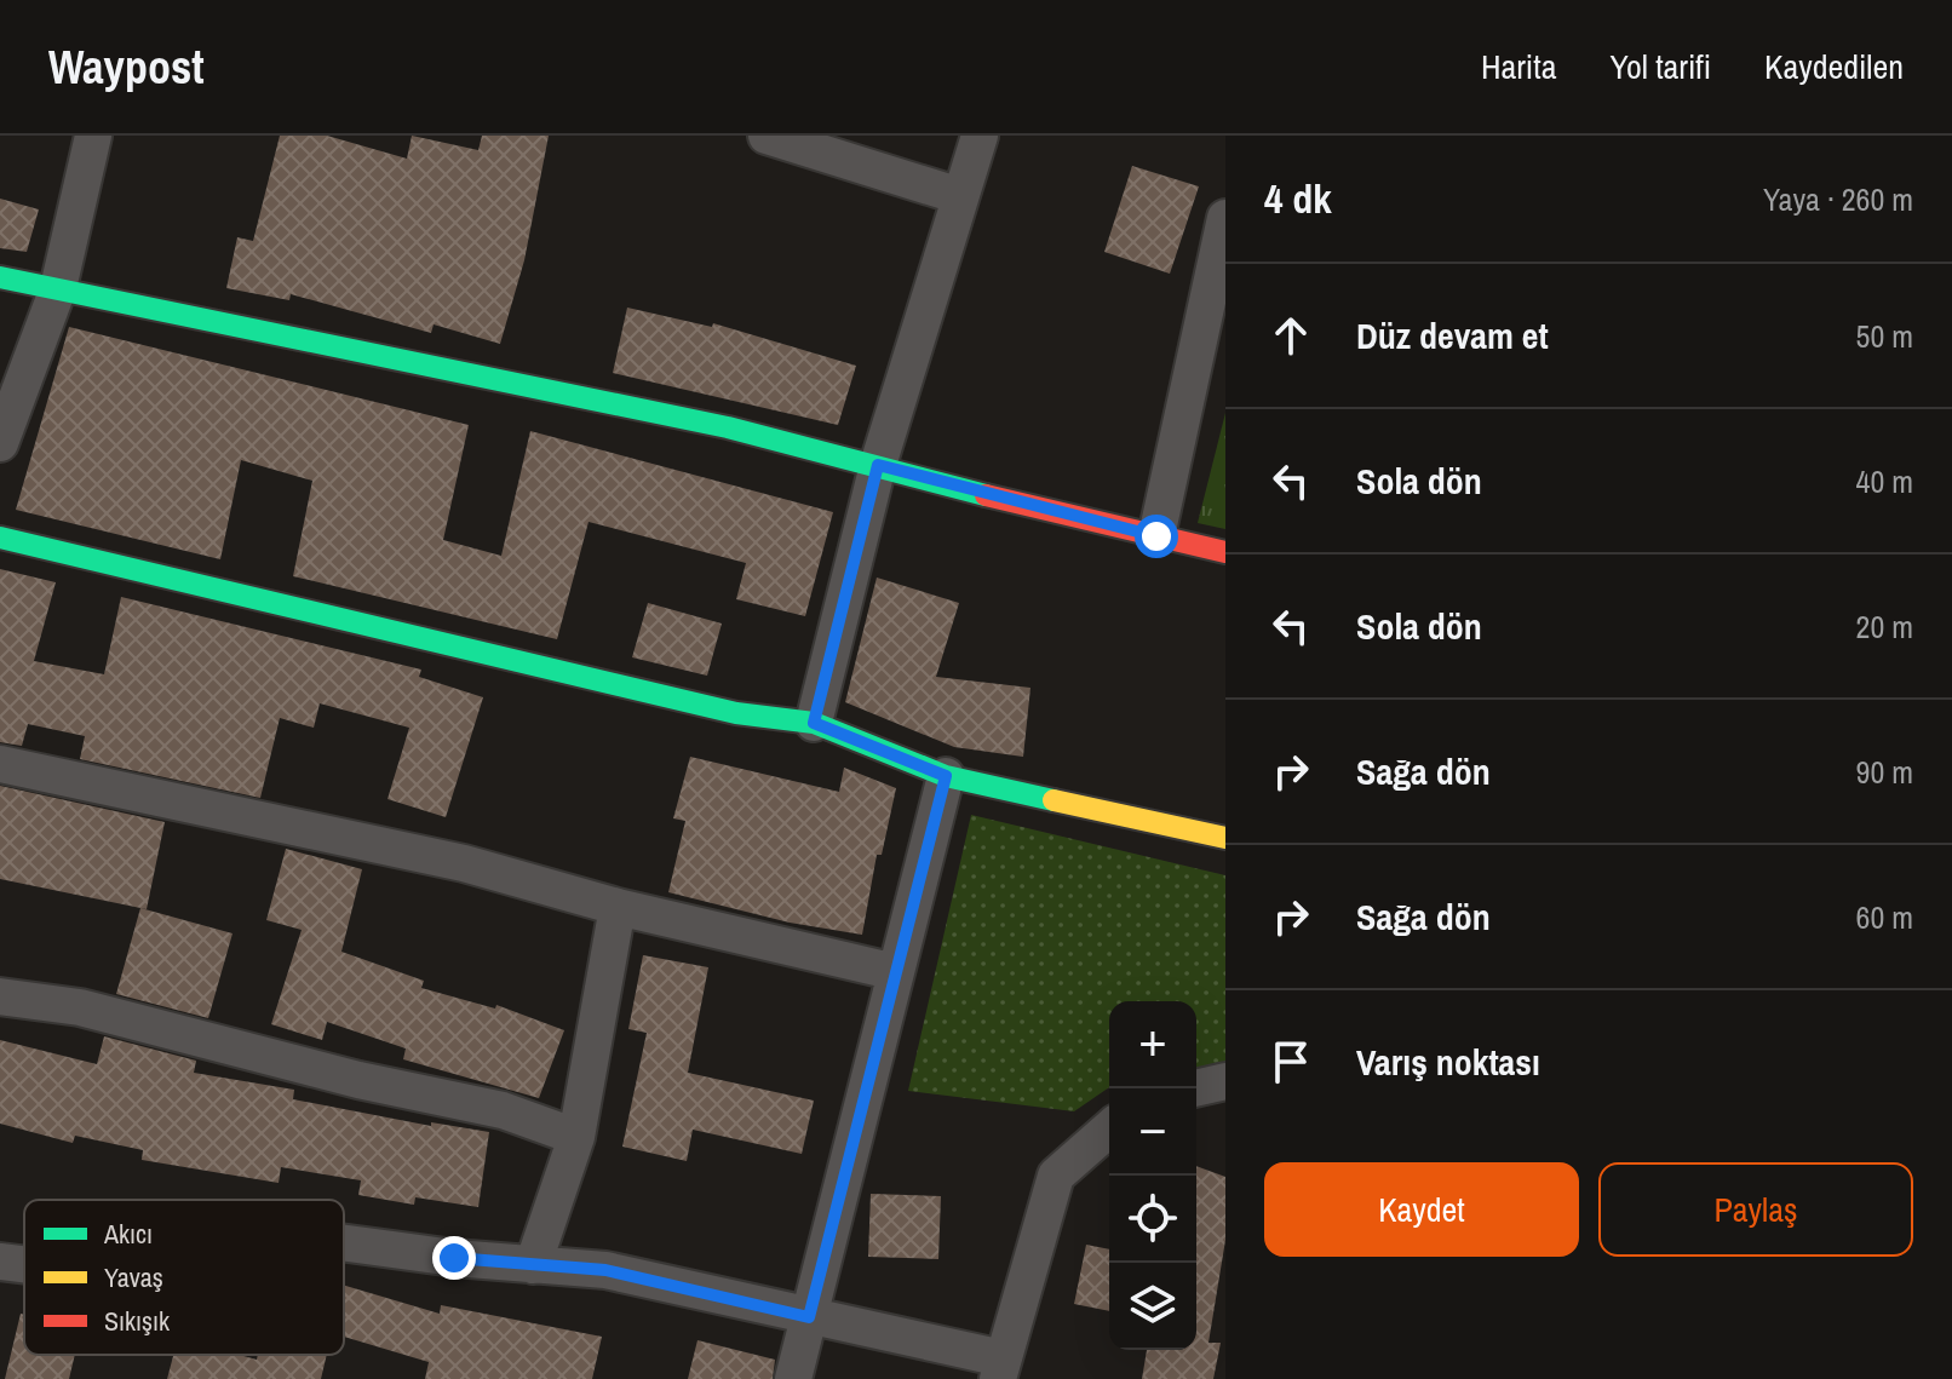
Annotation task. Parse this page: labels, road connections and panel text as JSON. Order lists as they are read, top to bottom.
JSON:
{
  "legend": ["Akıcı", "Yavaş", "Sıkışık"],
  "page": {
    "header": "Waypost",
    "nav": ["Harita", "Yol tarifi", "Kaydedilen"],
    "heading": ["4 dk", "Yaya · 260 m"],
    "list": [
      ["Düz devam et", "50 m"],
      ["Sola dön", "40 m"],
      ["Sola dön", "20 m"],
      ["Sağa dön", "90 m"],
      ["Sağa dön", "60 m"],
      "Varış noktası"
    ],
    "map_buttons": ["+", "−"],
    "buttons": ["Kaydet", "Paylaş"]
  }
}
